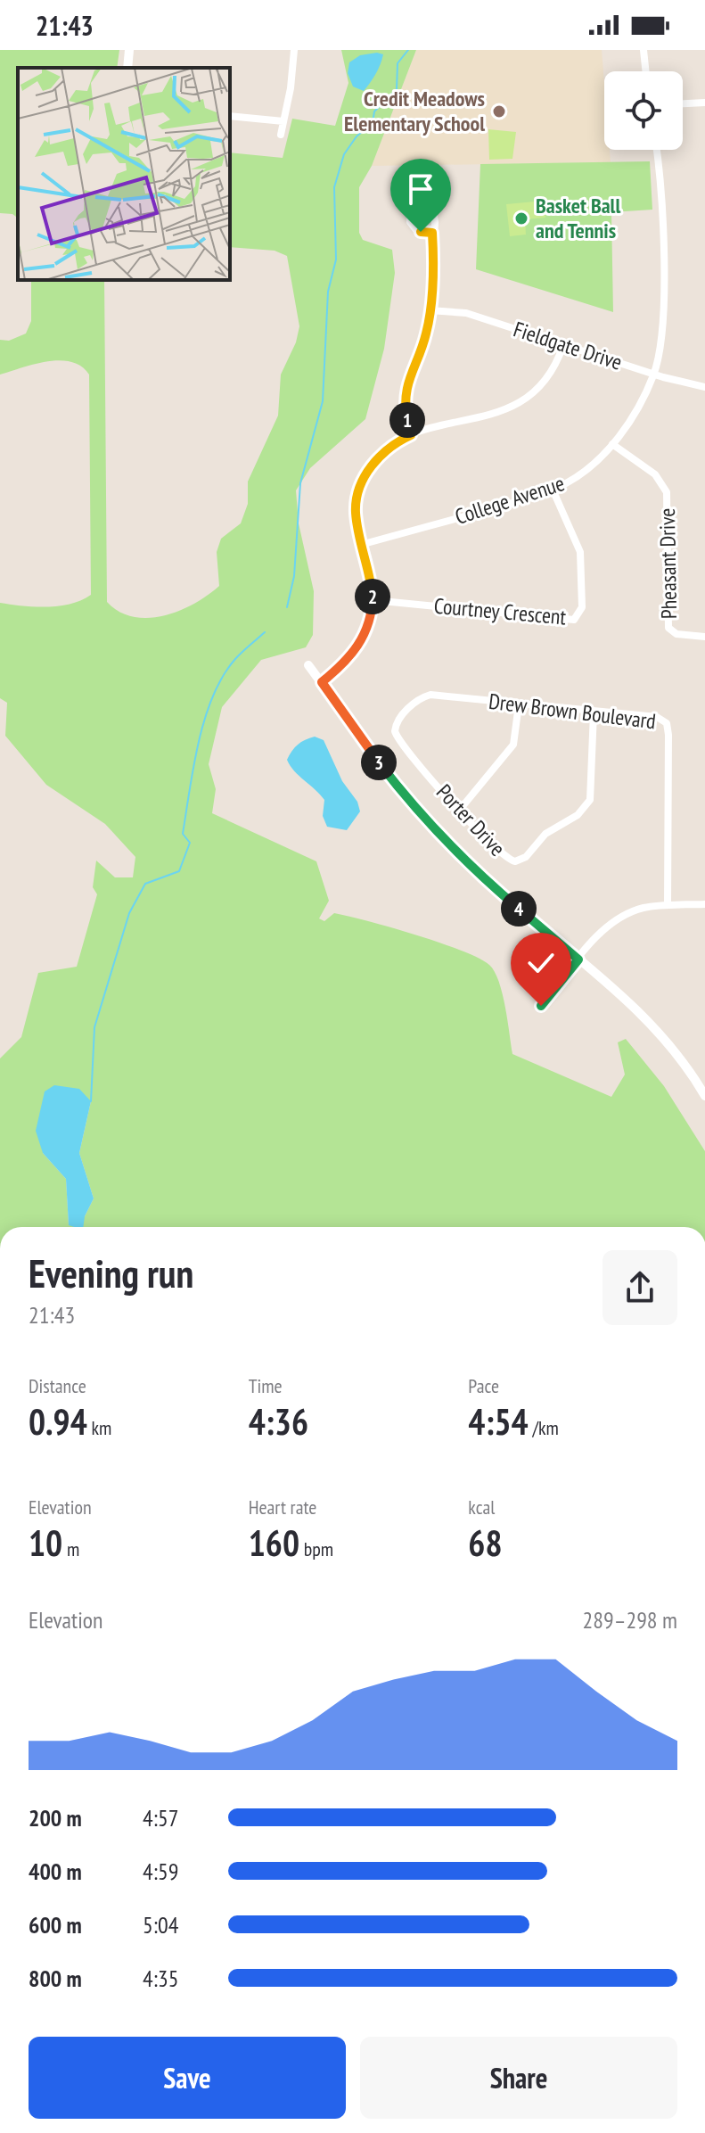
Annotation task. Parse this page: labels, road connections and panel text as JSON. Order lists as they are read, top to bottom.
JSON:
{
  "streets": {
    "street": [
      "Fieldgate Drive",
      "College Avenue",
      "Pheasant Drive",
      "Courtney Crescent",
      "Drew Brown Boulevard",
      "Porter Drive"
    ]
  },
  "crossings": [
    ["Fieldgate Drive", "College Avenue"],
    ["College Avenue", "Pheasant Drive"],
    ["College Avenue", "Courtney Crescent"],
    ["Drew Brown Boulevard", "Porter Drive"]
  ],
  "places": ["Credit Meadows Elementary School", "Basket Ball and Tennis"],
  "page": {
    "status": "21:43",
    "pins": [
      "1",
      "2",
      "3",
      "4"
    ],
    "heading": ["Evening run", "21:43"],
    "stats": [
      ["Distance", "0.94 km"],
      ["Time", "4:36"],
      ["Pace", "4:54 /km"],
      ["Elevation", "10 m"],
      ["Heart rate", "160 bpm"],
      ["kcal", "68"]
    ],
    "chart": ["Elevation", "289–298 m"],
    "list": [
      {
        "name": "200 m",
        "note": "4:57"
      },
      {
        "name": "400 m",
        "note": "4:59"
      },
      {
        "name": "600 m",
        "note": "5:04"
      },
      {
        "name": "800 m",
        "note": "4:35"
      }
    ],
    "buttons": ["Save", "Share"]
  }
}
